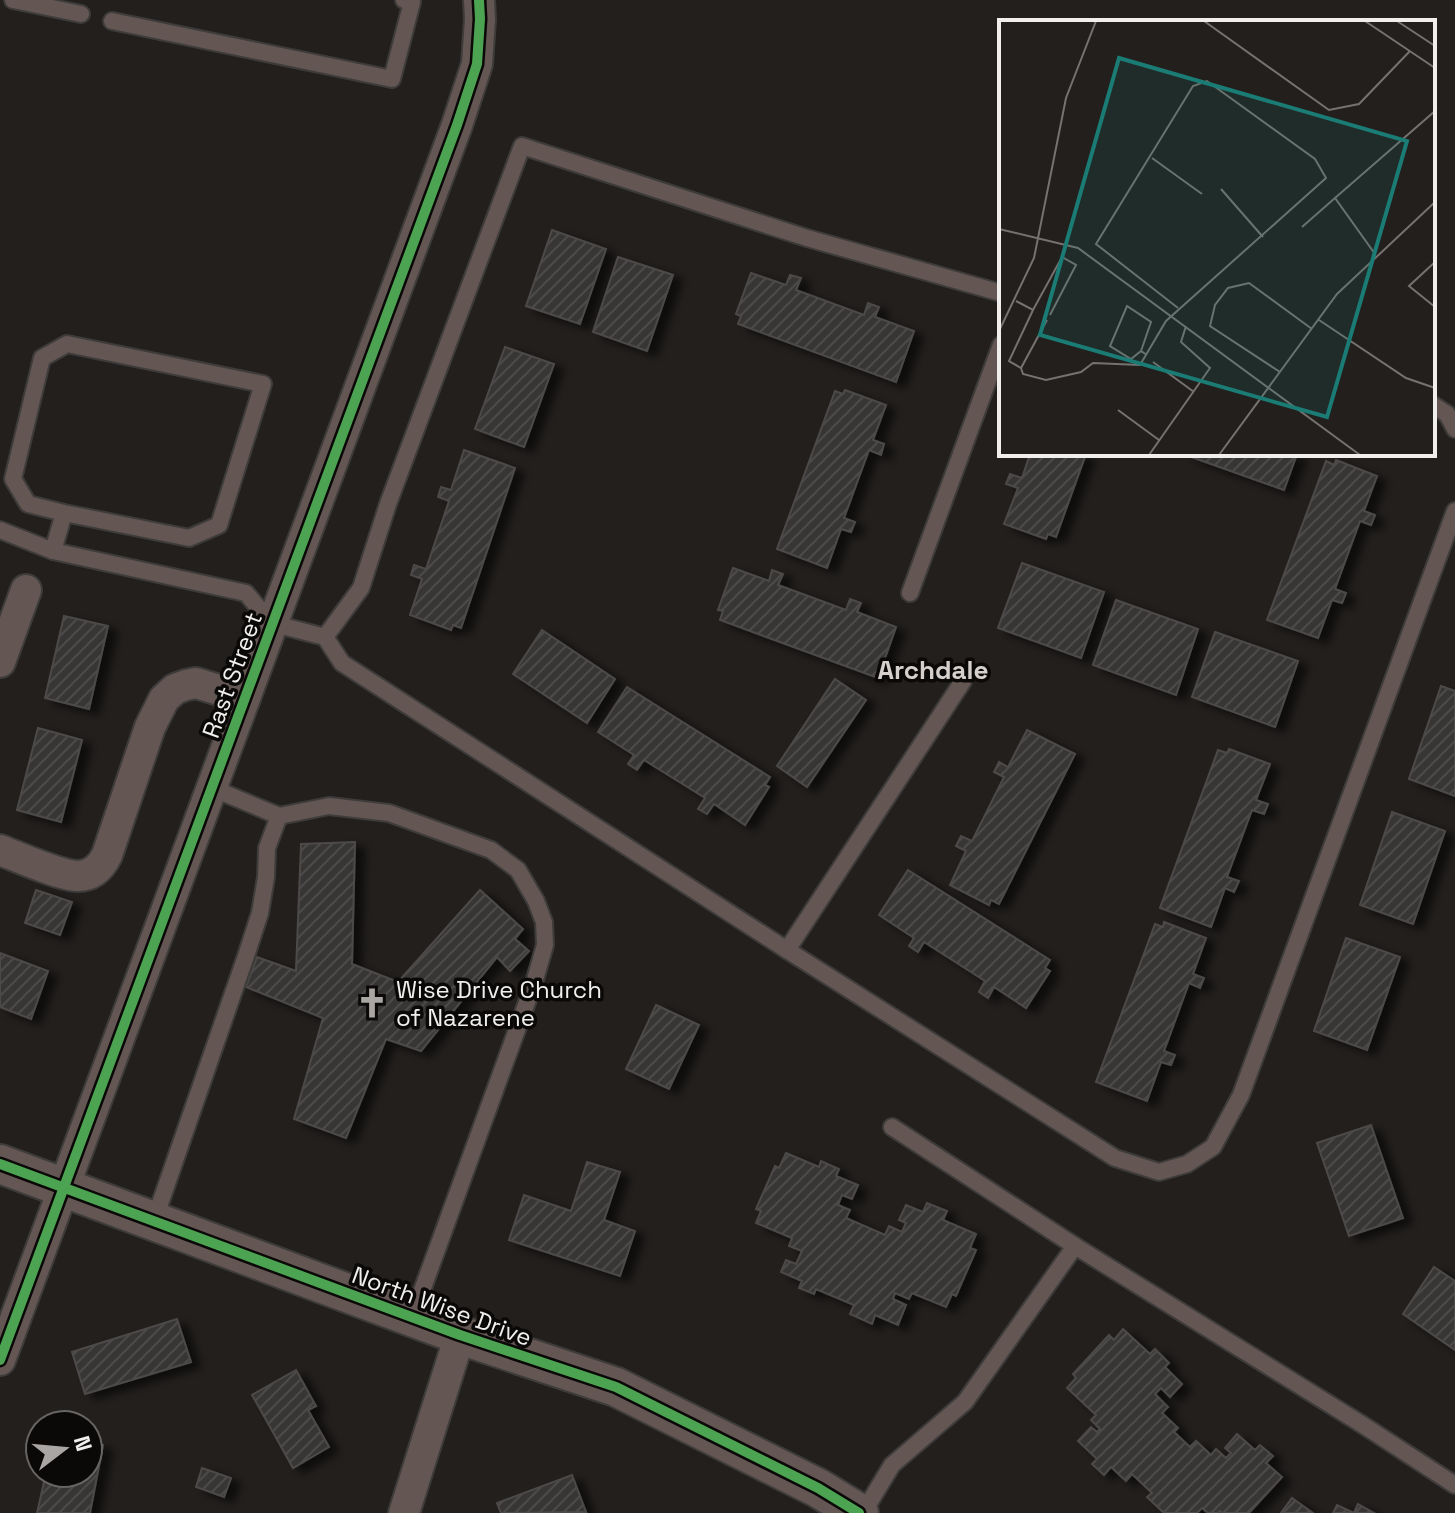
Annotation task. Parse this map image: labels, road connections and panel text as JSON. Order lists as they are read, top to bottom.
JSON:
{
  "streets": {
    "street": ["Rast Street", "North Wise Drive"]
  },
  "crossings": [
    ["Rast Street", "North Wise Drive"]
  ],
  "districts": ["Archdale"],
  "places": {
    "church": ["Wise Drive Church of Nazarene"]
  },
  "north": "right"
}
